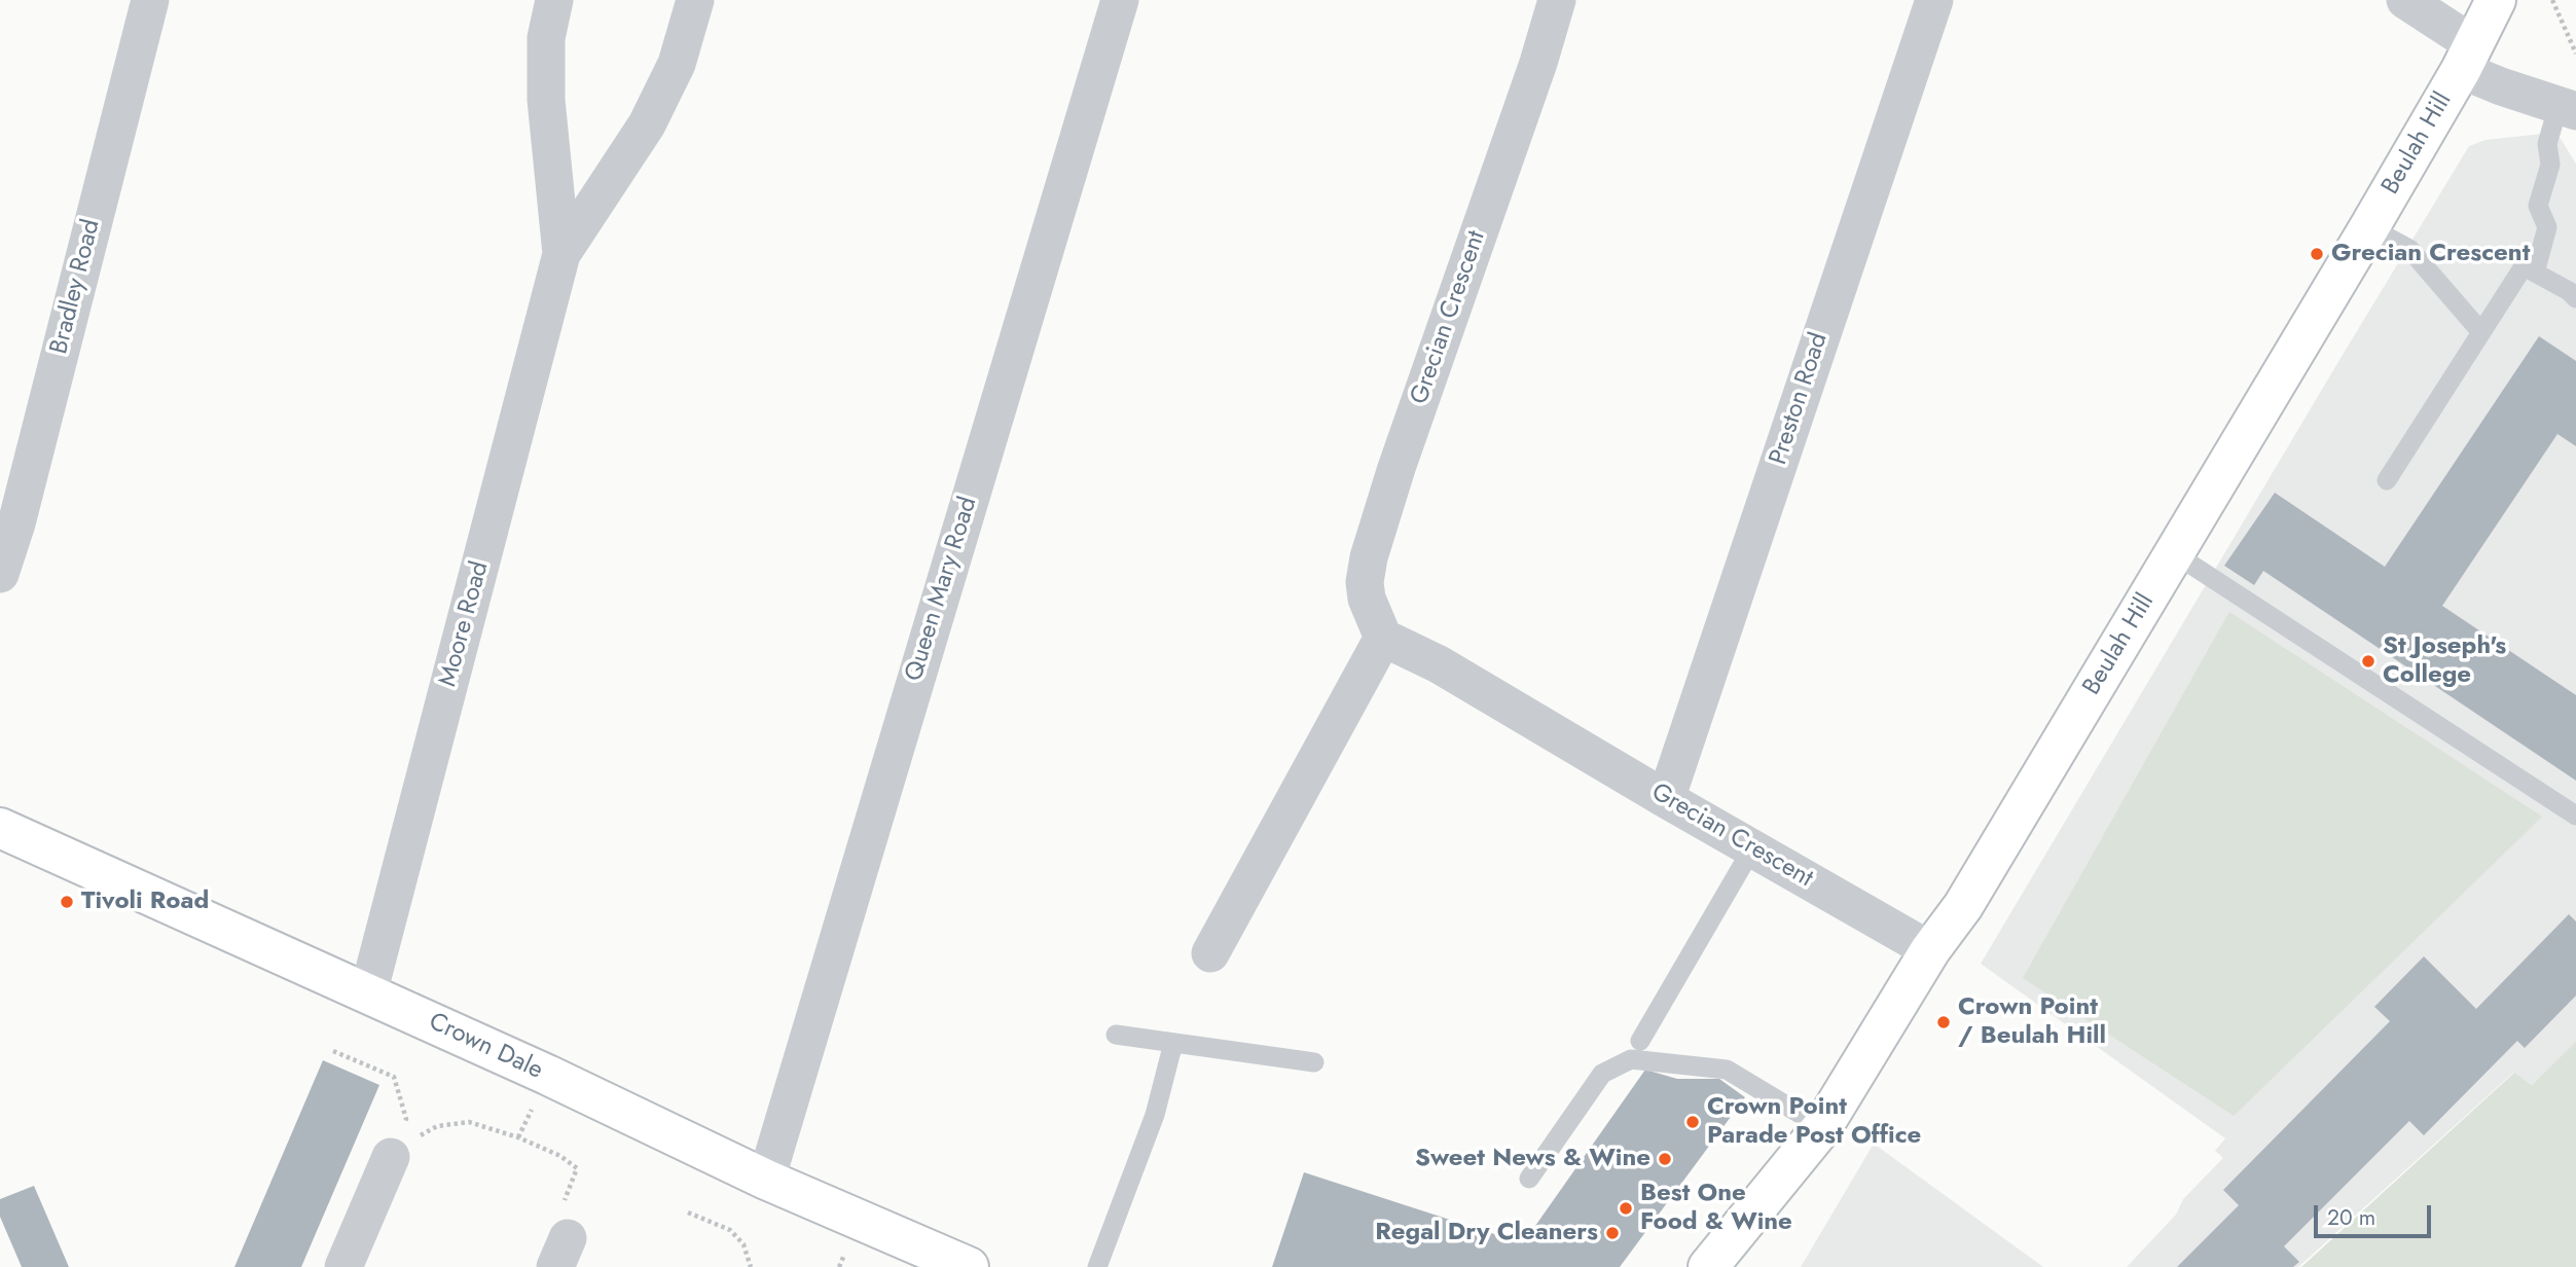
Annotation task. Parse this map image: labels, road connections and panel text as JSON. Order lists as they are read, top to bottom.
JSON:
{
  "streets": {
    "main road": ["Beulah Hill", "Crown Dale"],
    "street": [
      "Bradley Road",
      "Grecian Crescent",
      "Preston Road",
      "Queen Mary Road",
      "Moore Road"
    ]
  },
  "crossings": [
    ["Beulah Hill", "Grecian Crescent"],
    ["Grecian Crescent", "Preston Road"],
    ["Queen Mary Road", "Crown Dale"],
    ["Moore Road", "Crown Dale"]
  ],
  "places": [
    "Grecian Crescent",
    "St Joseph's College",
    "Tivoli Road",
    "Crown Point / Beulah Hill",
    "Crown Point Parade Post Office",
    "Sweet News & Wine",
    "Best One Food & Wine",
    "Regal Dry Cleaners"
  ],
  "scale_bar": "20 m"
}
